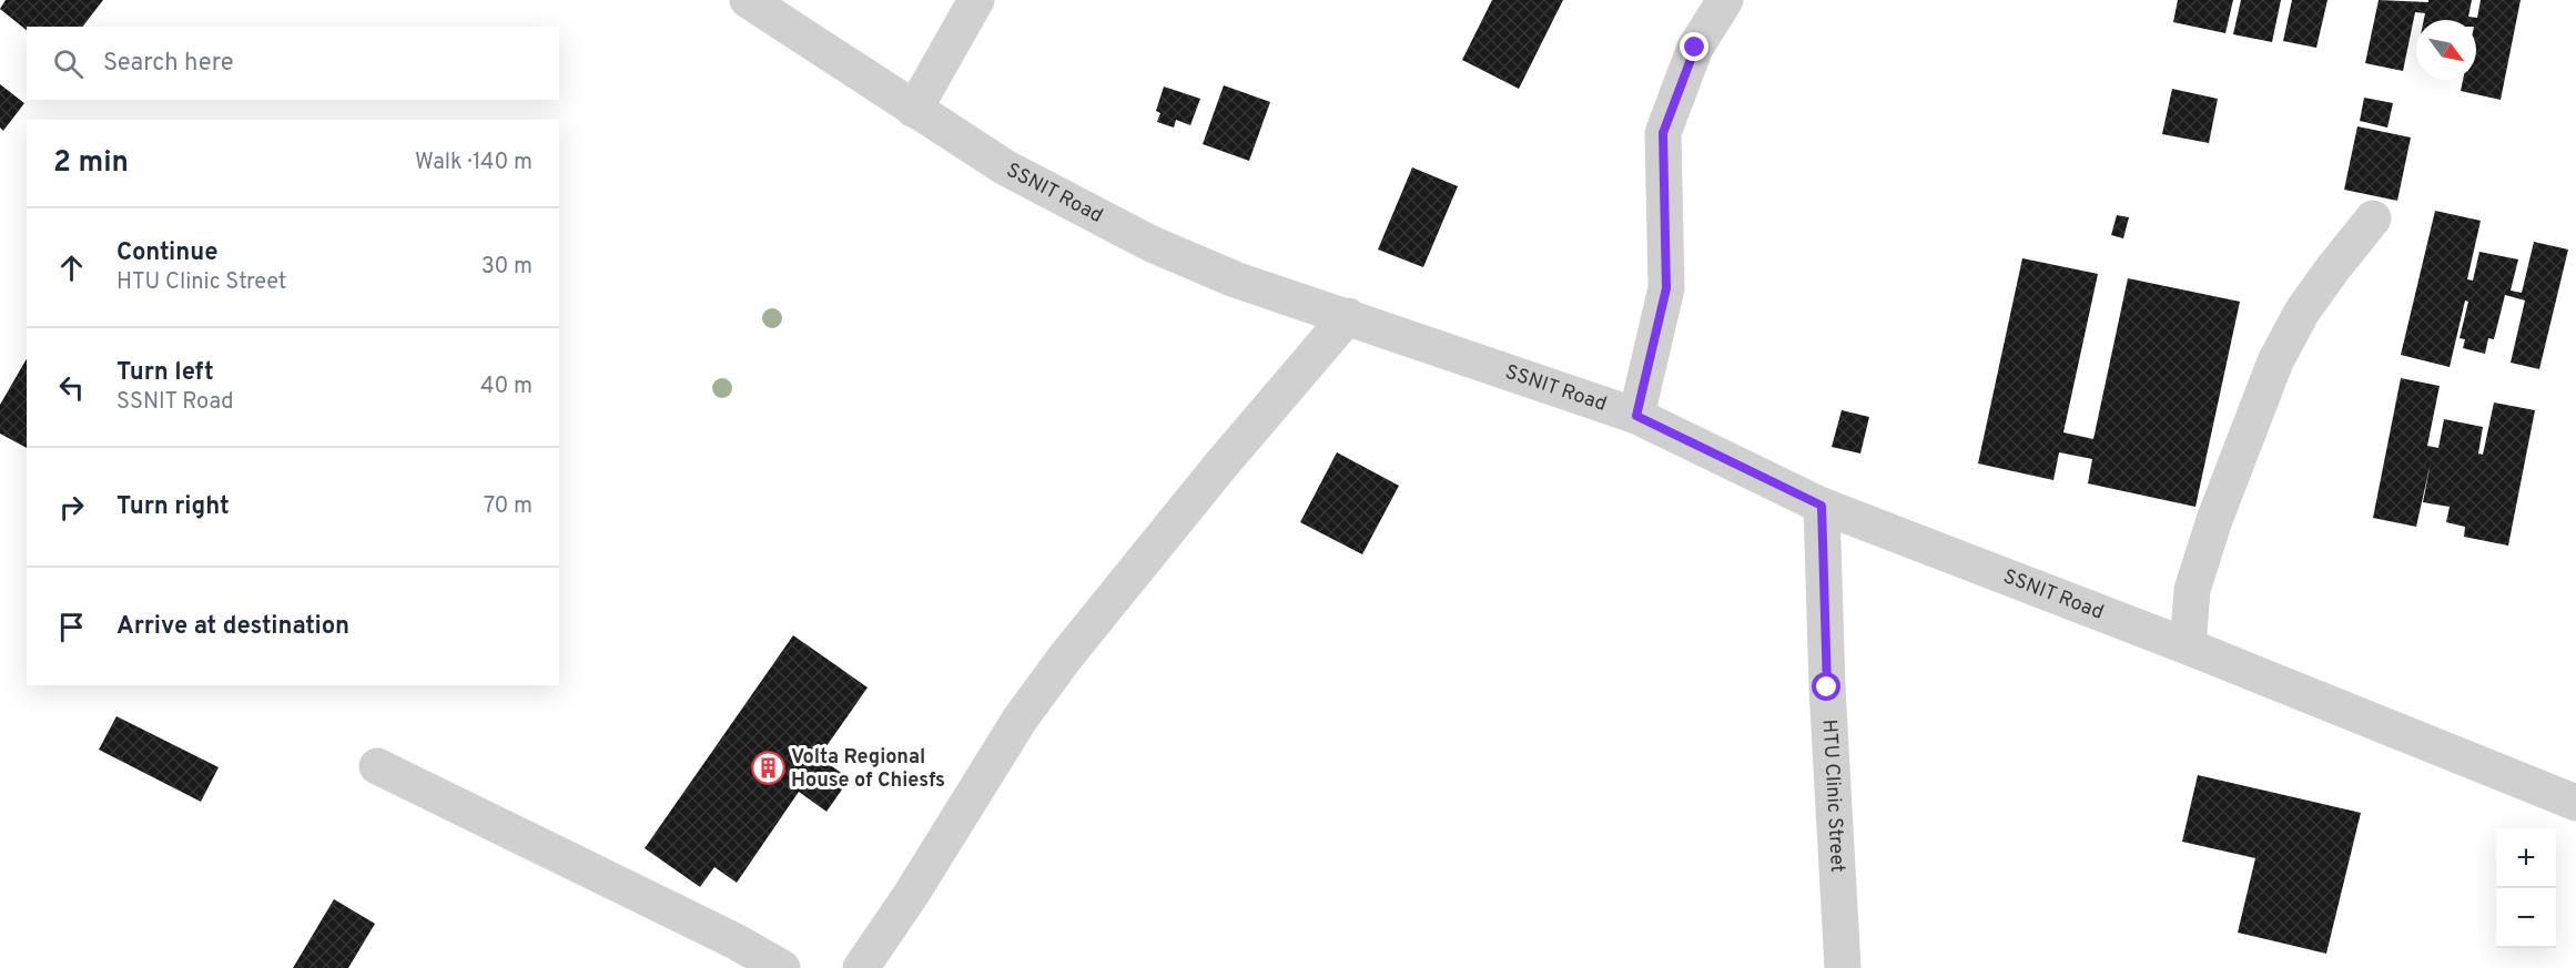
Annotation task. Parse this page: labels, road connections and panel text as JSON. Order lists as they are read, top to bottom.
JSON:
{
  "streets": {
    "street": ["SSNIT Road", "HTU Clinic Street"]
  },
  "crossings": [
    ["SSNIT Road", "HTU Clinic Street"]
  ],
  "places": {
    "building": ["Volta Regional House of Chiesfs"]
  },
  "north": "bottom right",
  "page": {
    "search": "Search here",
    "heading": ["2 min", "Walk · 140 m"],
    "list": [
      ["Continue", "HTU Clinic Street", "30 m"],
      ["Turn left", "SSNIT Road", "40 m"],
      ["Turn right", "70 m"],
      "Arrive at destination"
    ],
    "map_buttons": ["+", "−"]
  }
}
